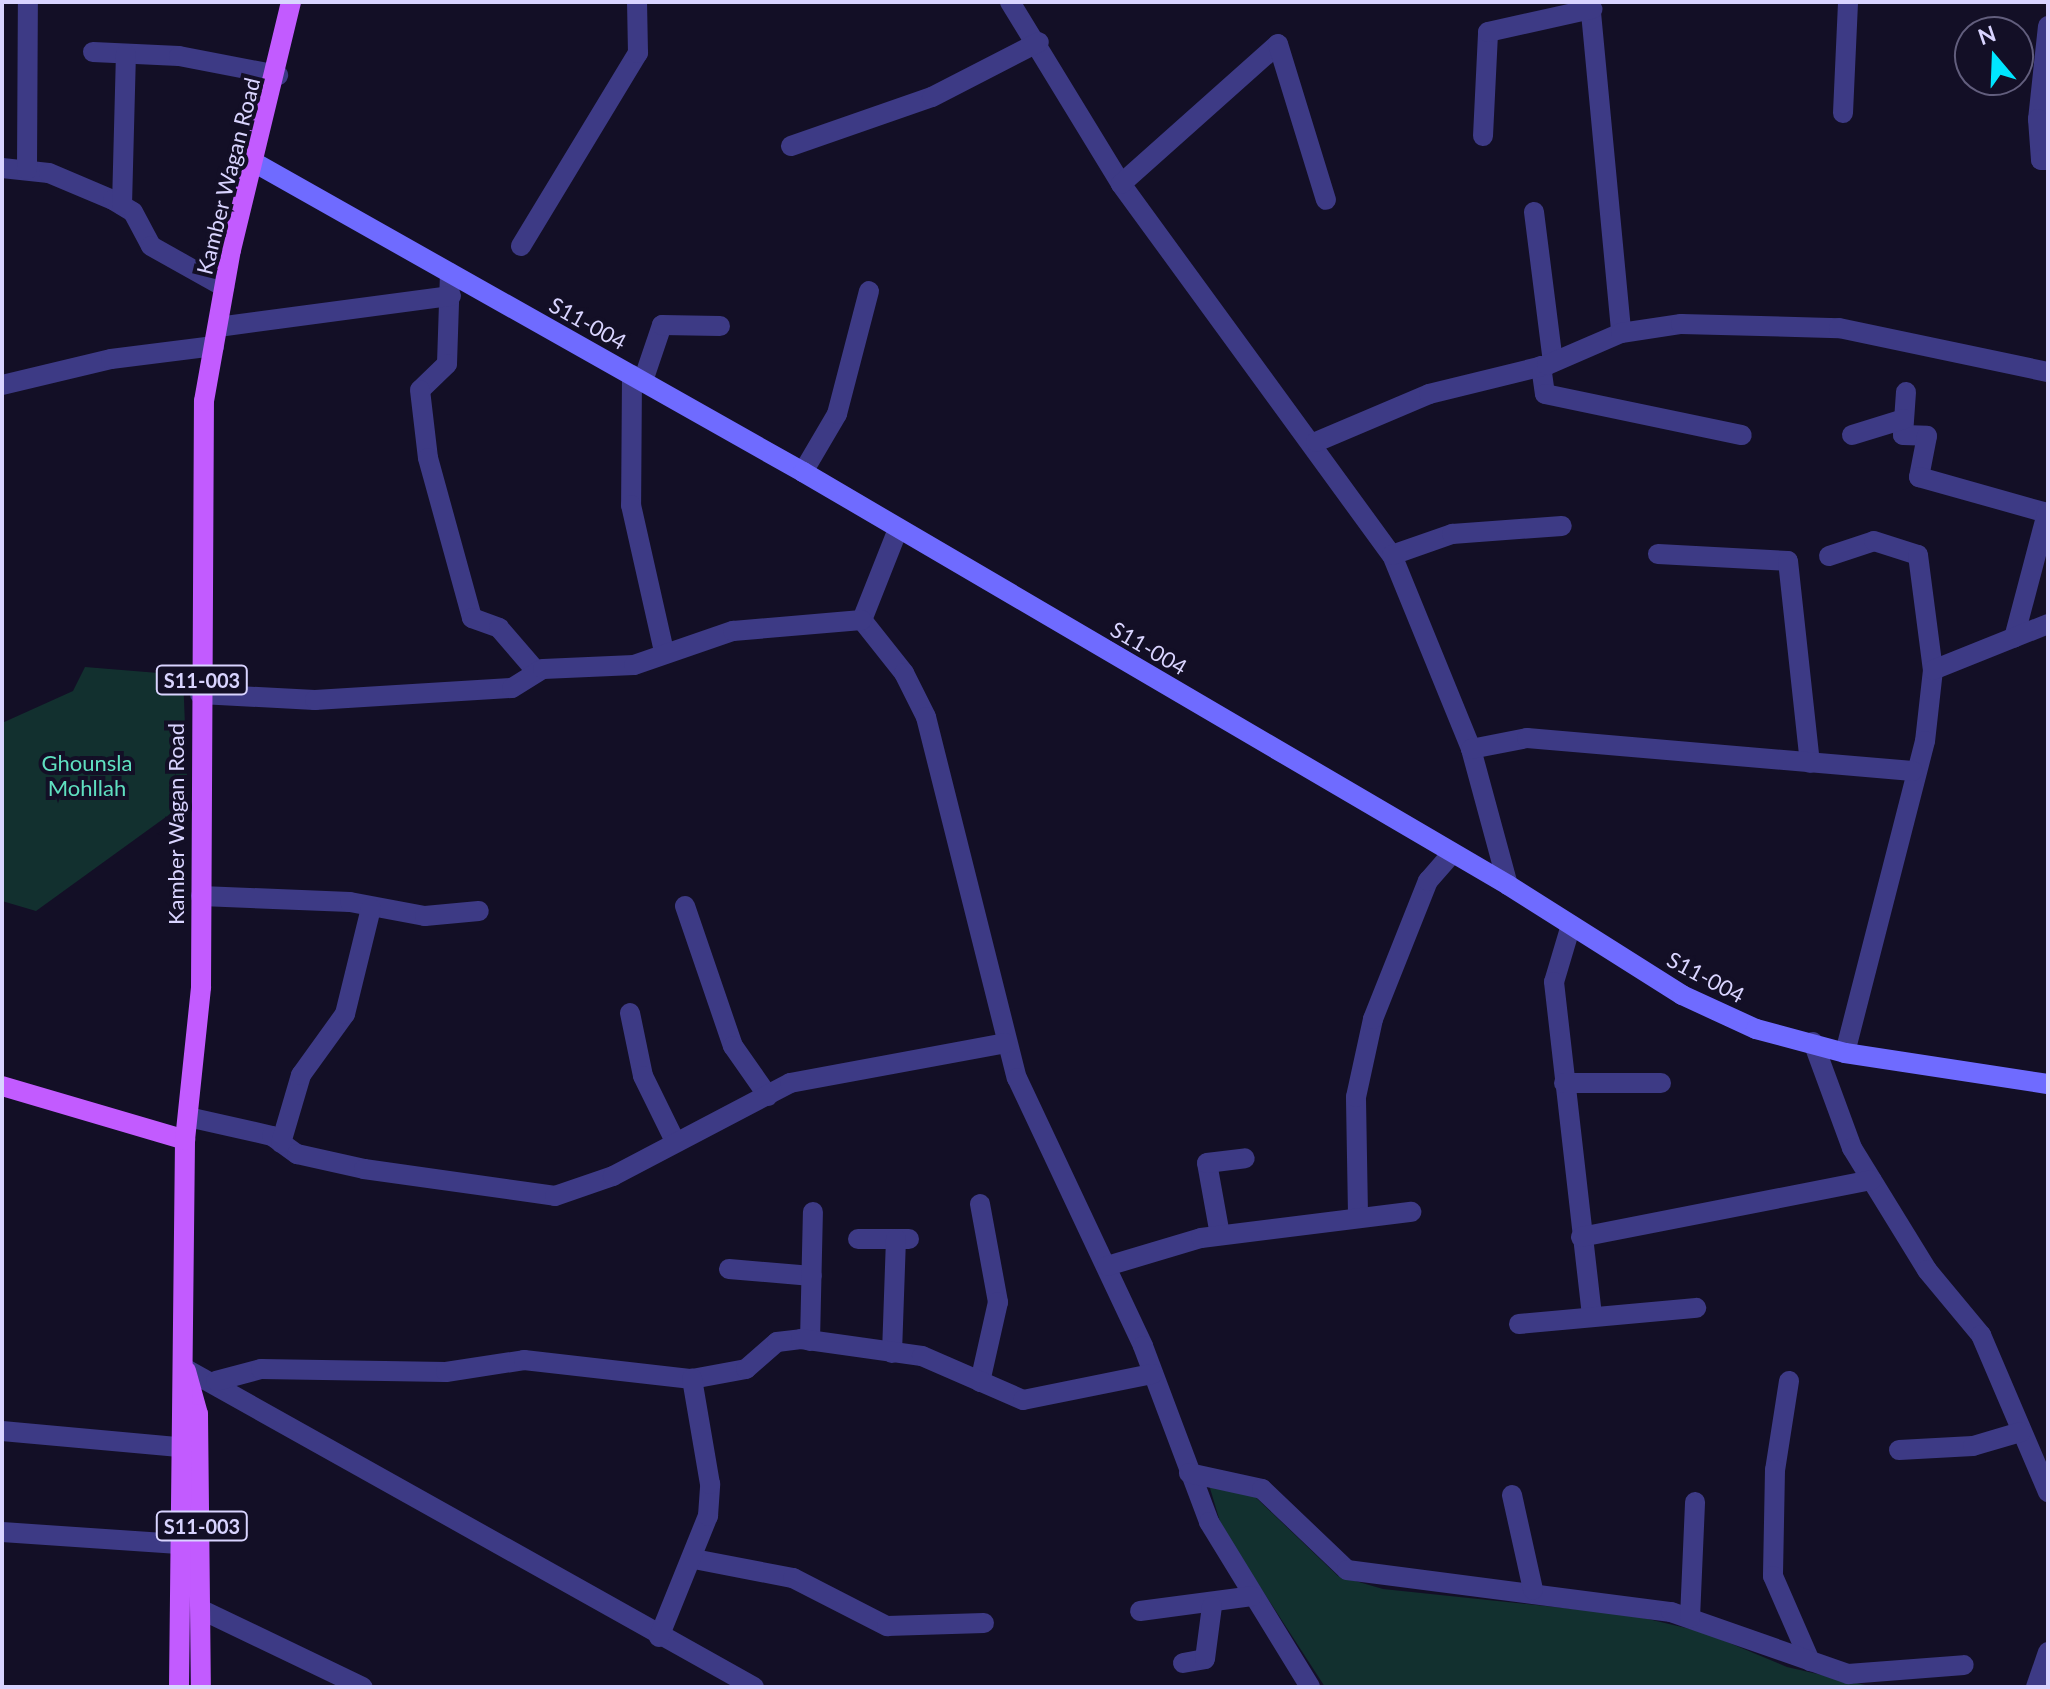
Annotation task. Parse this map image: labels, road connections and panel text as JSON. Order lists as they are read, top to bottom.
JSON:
{
  "streets": {
    "main road": ["Kamber Wagan Road", "S11-003"],
    "street": ["S11-004"]
  },
  "crossings": [
    ["Kamber Wagan Road", "S11-004"]
  ],
  "parks": ["Ghounsla Mohllah"],
  "north": "top"
}
